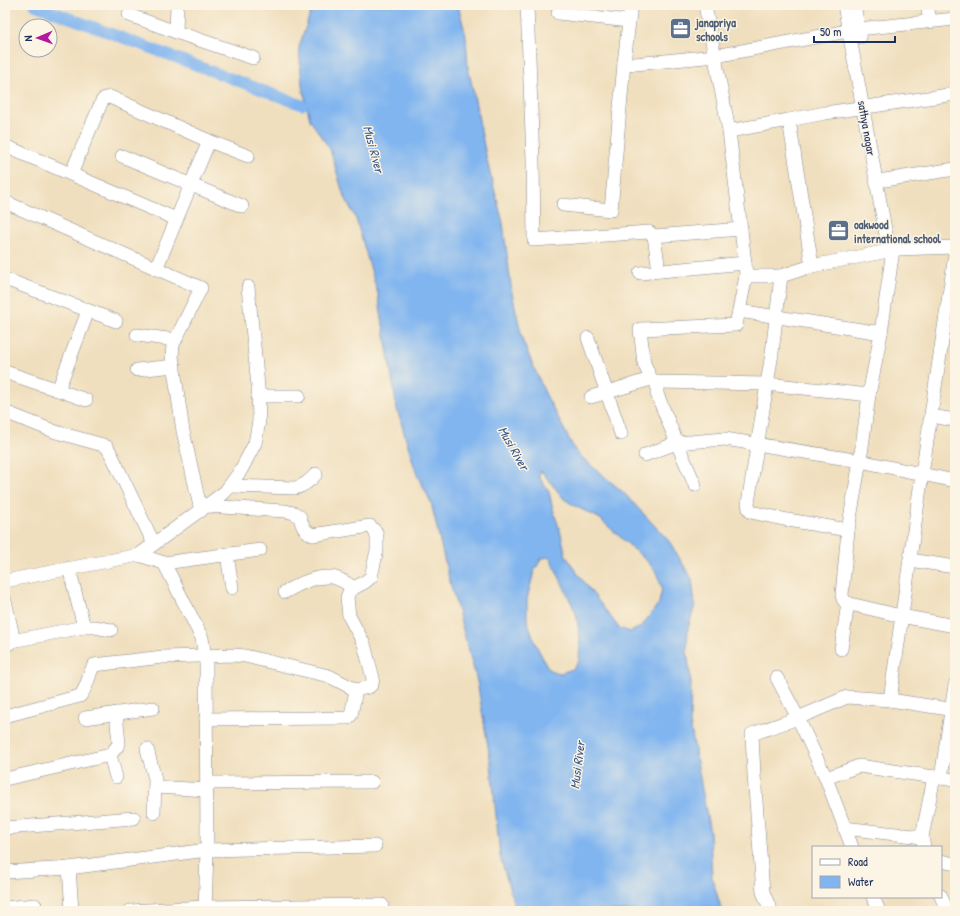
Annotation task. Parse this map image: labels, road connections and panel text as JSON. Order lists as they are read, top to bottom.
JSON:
{
  "streets": {
    "street": ["sathya nagar"]
  },
  "water": ["Musi River"],
  "places": {
    "office": ["janapriya schools", "oakwood international school"]
  },
  "legend": ["Road", "Water"],
  "scale_bar": "50 m",
  "north": "left"
}
